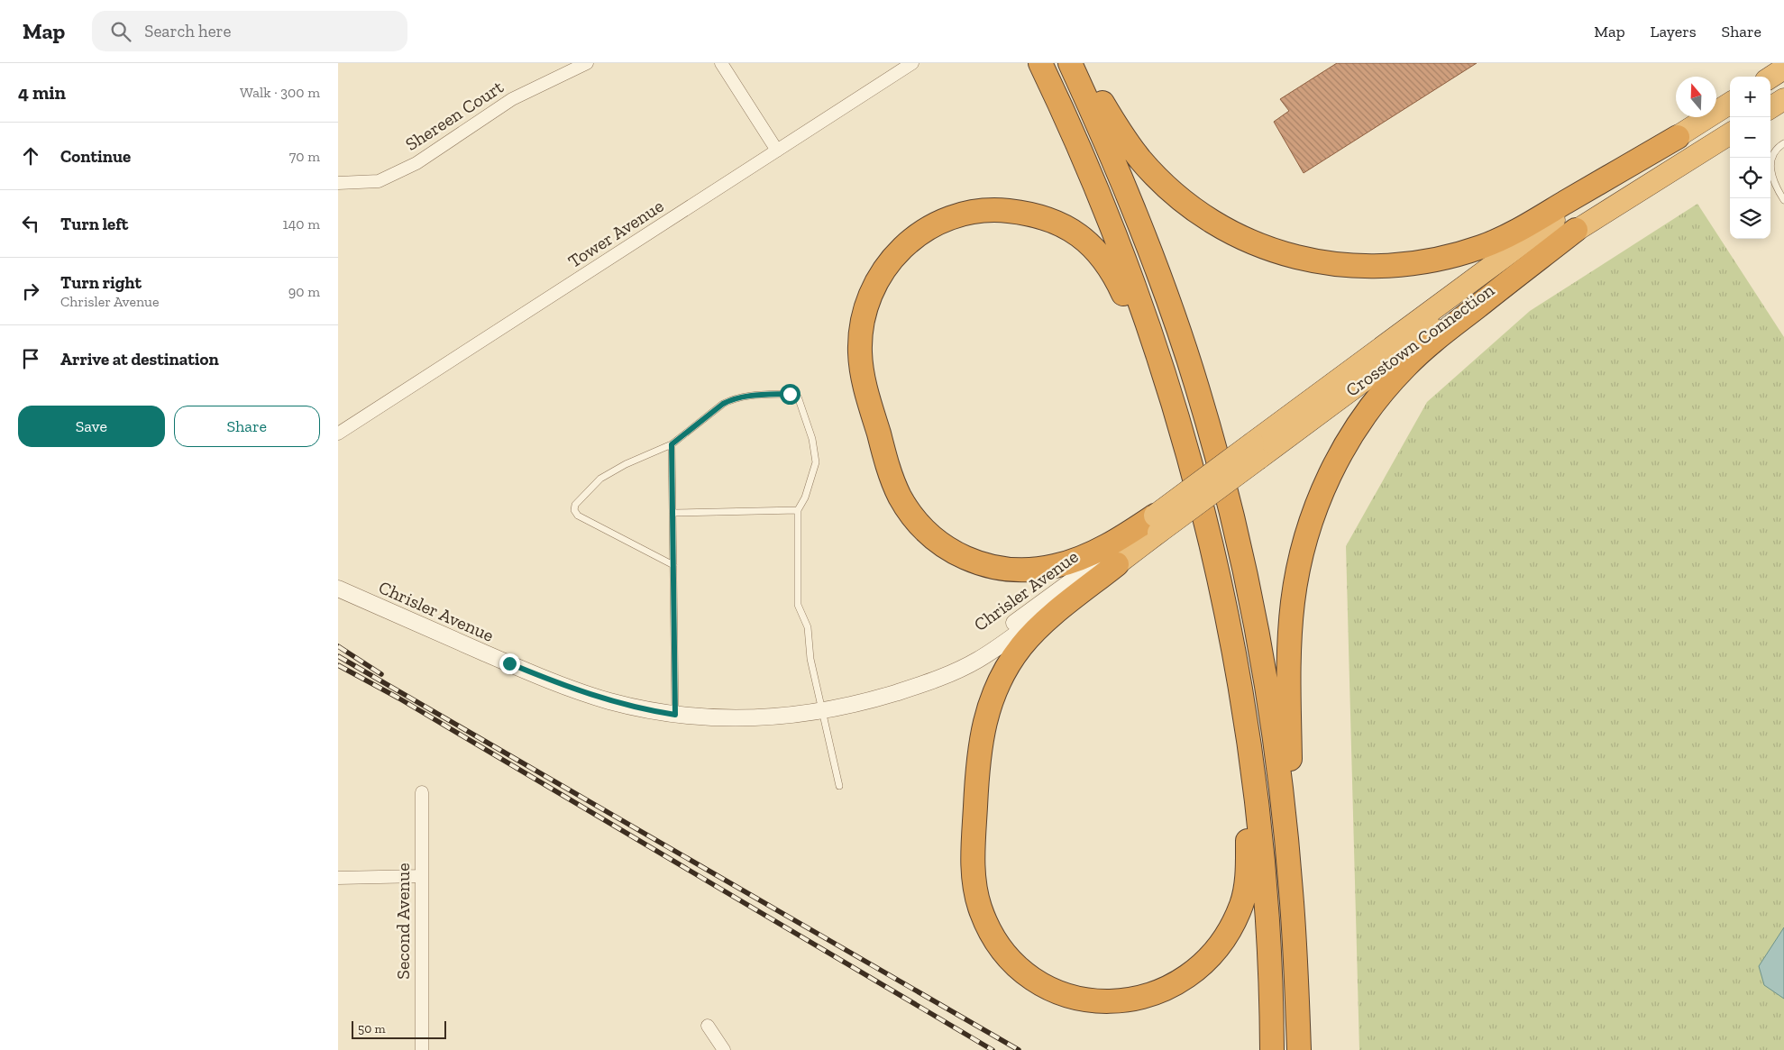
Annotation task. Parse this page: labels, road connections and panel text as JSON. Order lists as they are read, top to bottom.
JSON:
{
  "streets": {
    "highway": ["Crosstown Connection"],
    "street": [
      "Shereen Court",
      "Tower Avenue",
      "Chrisler Avenue",
      "Second Avenue"
    ]
  },
  "crossings": [
    ["Crosstown Connection", "Chrisler Avenue"]
  ],
  "scale_bar": "50 m",
  "north": "top",
  "page": {
    "header": "Map",
    "search": "Search here",
    "nav": ["Map", "Layers", "Share"],
    "heading": ["4 min", "Walk · 300 m"],
    "map_buttons": ["+", "−"],
    "list": [
      ["Continue", "70 m"],
      ["Turn left", "140 m"],
      ["Turn right", "Chrisler Avenue", "90 m"],
      "Arrive at destination"
    ],
    "buttons": ["Save", "Share"],
    "scale": "50 m"
  }
}
